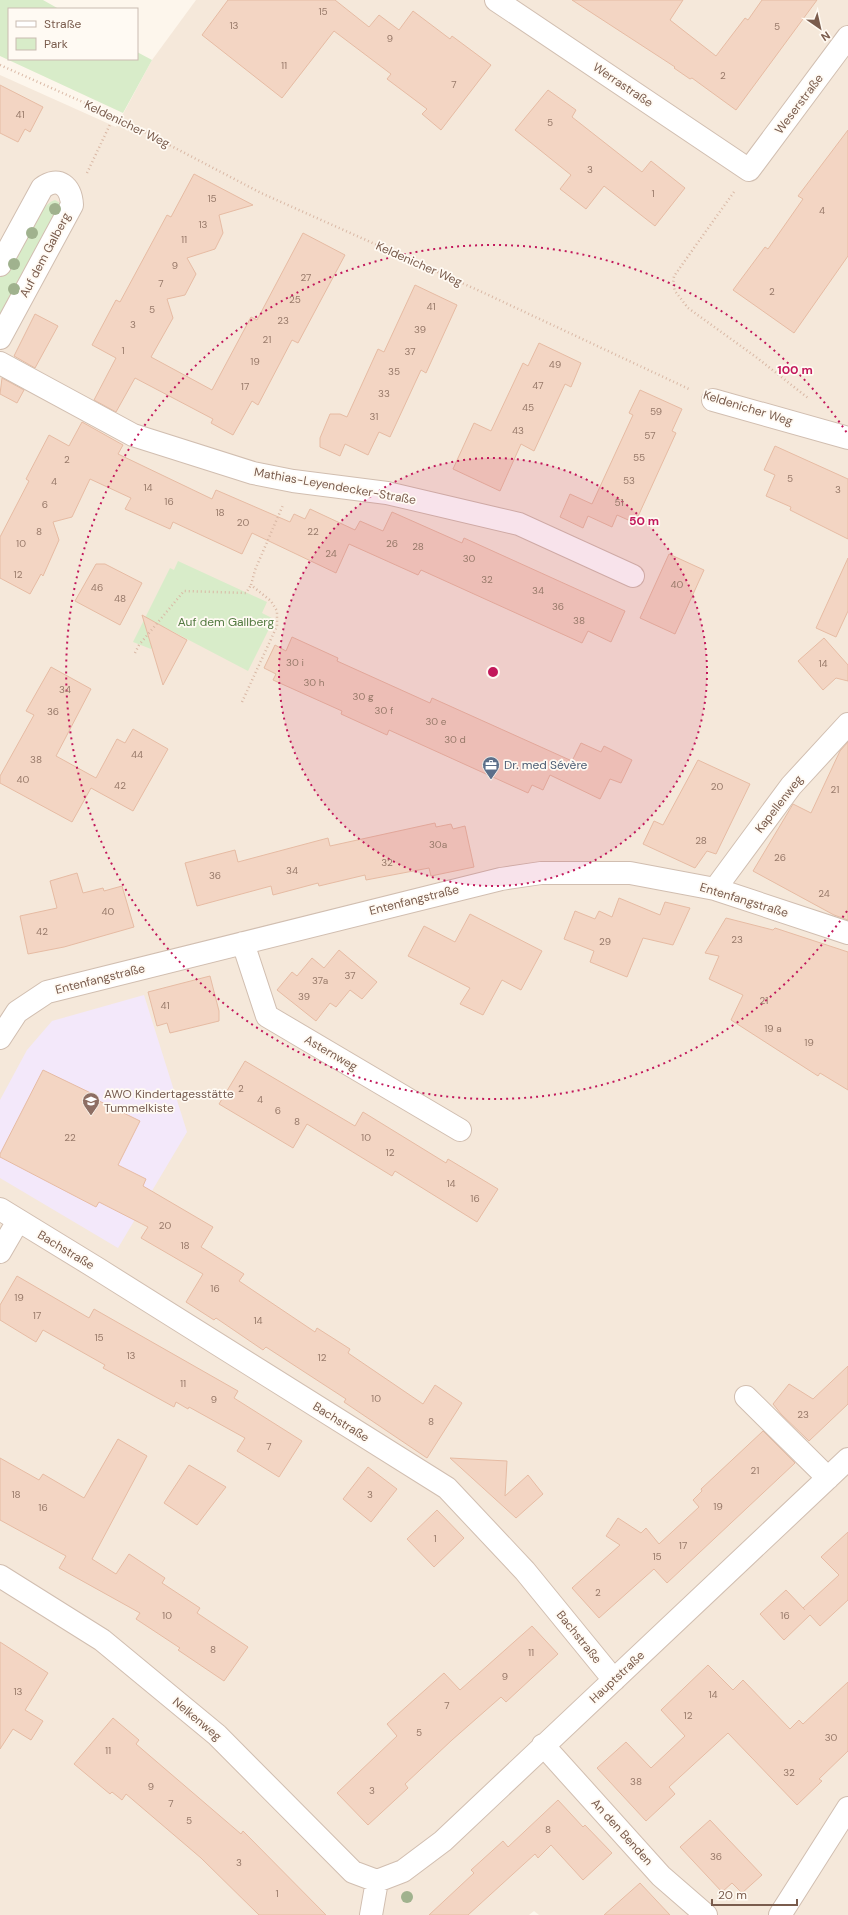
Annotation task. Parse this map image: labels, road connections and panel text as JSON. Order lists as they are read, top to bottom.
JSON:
{
  "streets": {
    "street": [
      "Werrastraße",
      "Weserstraße",
      "Keldenicher Weg",
      "Auf dem Galberg",
      "Mathias-Leyendecker-Straße",
      "Kapellenweg",
      "Entenfangstraße",
      "Asternweg",
      "Bachstraße",
      "Hauptstraße",
      "Nelkenweg",
      "An den Benden"
    ]
  },
  "crossings": [
    ["Werrastraße", "Weserstraße"],
    ["Kapellenweg", "Entenfangstraße"],
    ["Entenfangstraße", "Asternweg"],
    ["Bachstraße", "Hauptstraße"],
    ["Hauptstraße", "Nelkenweg"],
    ["Hauptstraße", "An den Benden"]
  ],
  "parks": ["Auf dem Gallberg"],
  "places": {
    "office": ["Dr. med Sévère"],
    "school or university": ["AWO Kindertagesstätte Tummelkiste"]
  },
  "house_numbers": [
    "15",
    "13",
    "5",
    "9",
    "11",
    "2",
    "7",
    "41",
    "5",
    "3",
    "1",
    "15",
    "4",
    "13",
    "11",
    "9",
    "27",
    "7",
    "2",
    "25",
    "41",
    "5",
    "23",
    "3",
    "39",
    "21",
    "1",
    "37",
    "19",
    "49",
    "35",
    "47",
    "17",
    "33",
    "45",
    "59",
    "31",
    "43",
    "57",
    "55",
    "2",
    "5",
    "53",
    "4",
    "14",
    "3",
    "16",
    "51",
    "6",
    "18",
    "20",
    "8",
    "22",
    "10",
    "26",
    "28",
    "24",
    "30",
    "12",
    "32",
    "40",
    "46",
    "34",
    "48",
    "36",
    "38",
    "30 i",
    "14",
    "30 h",
    "34",
    "30 g",
    "30 f",
    "36",
    "30 e",
    "30 d",
    "44",
    "38",
    "40",
    "42",
    "20",
    "21",
    "28",
    "30a",
    "26",
    "32",
    "34",
    "36",
    "24",
    "40",
    "42",
    "23",
    "29",
    "37",
    "37a",
    "39",
    "21",
    "41",
    "19 a",
    "19",
    "2",
    "4",
    "6",
    "8",
    "22",
    "10",
    "12",
    "14",
    "16",
    "20",
    "18",
    "16",
    "19",
    "17",
    "14",
    "15",
    "13",
    "12",
    "11",
    "10",
    "9",
    "23",
    "8",
    "7",
    "21",
    "18",
    "3",
    "19",
    "16",
    "1",
    "17",
    "15",
    "2",
    "10",
    "16",
    "8",
    "11",
    "9",
    "13",
    "14",
    "7",
    "12",
    "5",
    "30",
    "11",
    "32",
    "38",
    "9",
    "3",
    "7",
    "5",
    "8",
    "36",
    "3",
    "1"
  ],
  "legend": ["Straße", "Park"],
  "scale_bar": "20 m",
  "north": "bottom right",
  "rings": ["100 m", "50 m"]
}
